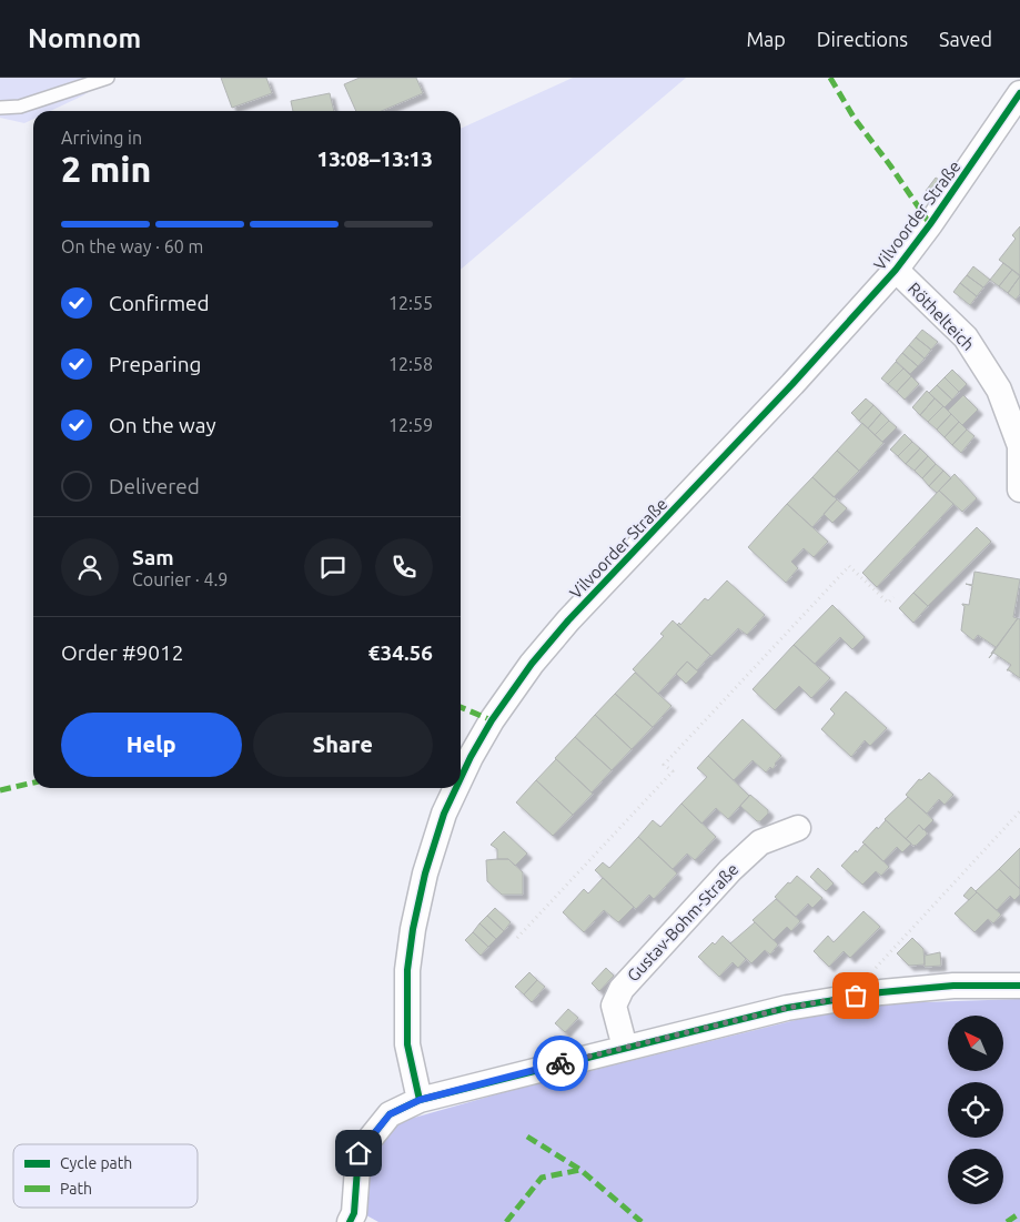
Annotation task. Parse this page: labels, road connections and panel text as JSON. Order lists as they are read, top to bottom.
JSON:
{
  "streets": {
    "street": ["Vilvoorder Straße", "Röthelteich", "Gustav-Bohm-Straße"]
  },
  "crossings": [
    ["Vilvoorder Straße", "Röthelteich"]
  ],
  "legend": ["Cycle path", "Path"],
  "north": "top left",
  "page": {
    "header": "Nomnom",
    "nav": ["Map", "Directions", "Saved"],
    "heading": ["2 min", "Arriving in", "13:08–13:13"],
    "panel": [
      "Sam",
      "Courier · 4.9",
      "Order #9012",
      "€34.56"
    ],
    "bar": "On the way · 60 m",
    "list": [
      ["Confirmed", "12:55"],
      ["Preparing", "12:58"],
      ["On the way", "12:59"],
      "Delivered"
    ],
    "buttons": ["Help", "Share"]
  }
}
